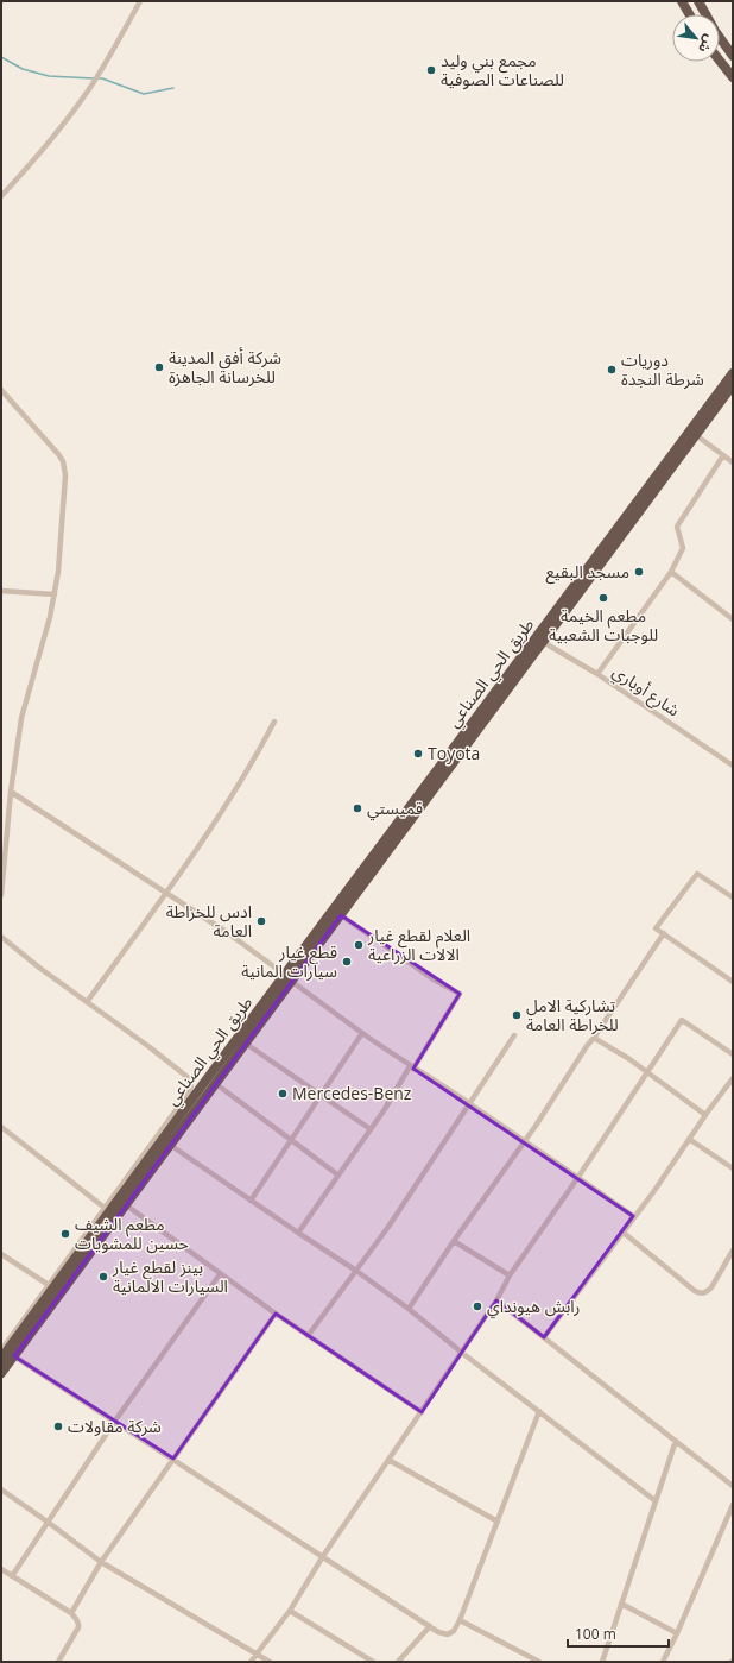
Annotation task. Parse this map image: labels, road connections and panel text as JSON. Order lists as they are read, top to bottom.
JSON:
{
  "streets": {
    "highway": ["طريق الحي الصناعي"],
    "street": ["شارع أوباري"]
  },
  "places": [
    "مجمع بني وليد للصناعات الصوفية",
    "شركة أفق المدينة للخرسانة الجاهزة",
    "دوريات شرطة النجدة",
    "مسجد البقيع",
    "مطعم الخيمة للوجبات الشعبية",
    "Toyota",
    "قميستي",
    "ادس للخراطة العامة",
    "العلام لقطع غيار الالات الزراعية",
    "قطع غيار سيارات المانية",
    "تشاركية الامل للخراطة العامة",
    "Mercedes-Benz",
    "مطعم الشيف حسين للمشويات",
    "بينز لقطع غيار السيارات الالمانية",
    "رابش هيونداي",
    "شركة مقاولات"
  ],
  "scale_bar": "100 m",
  "north": "bottom right"
}
